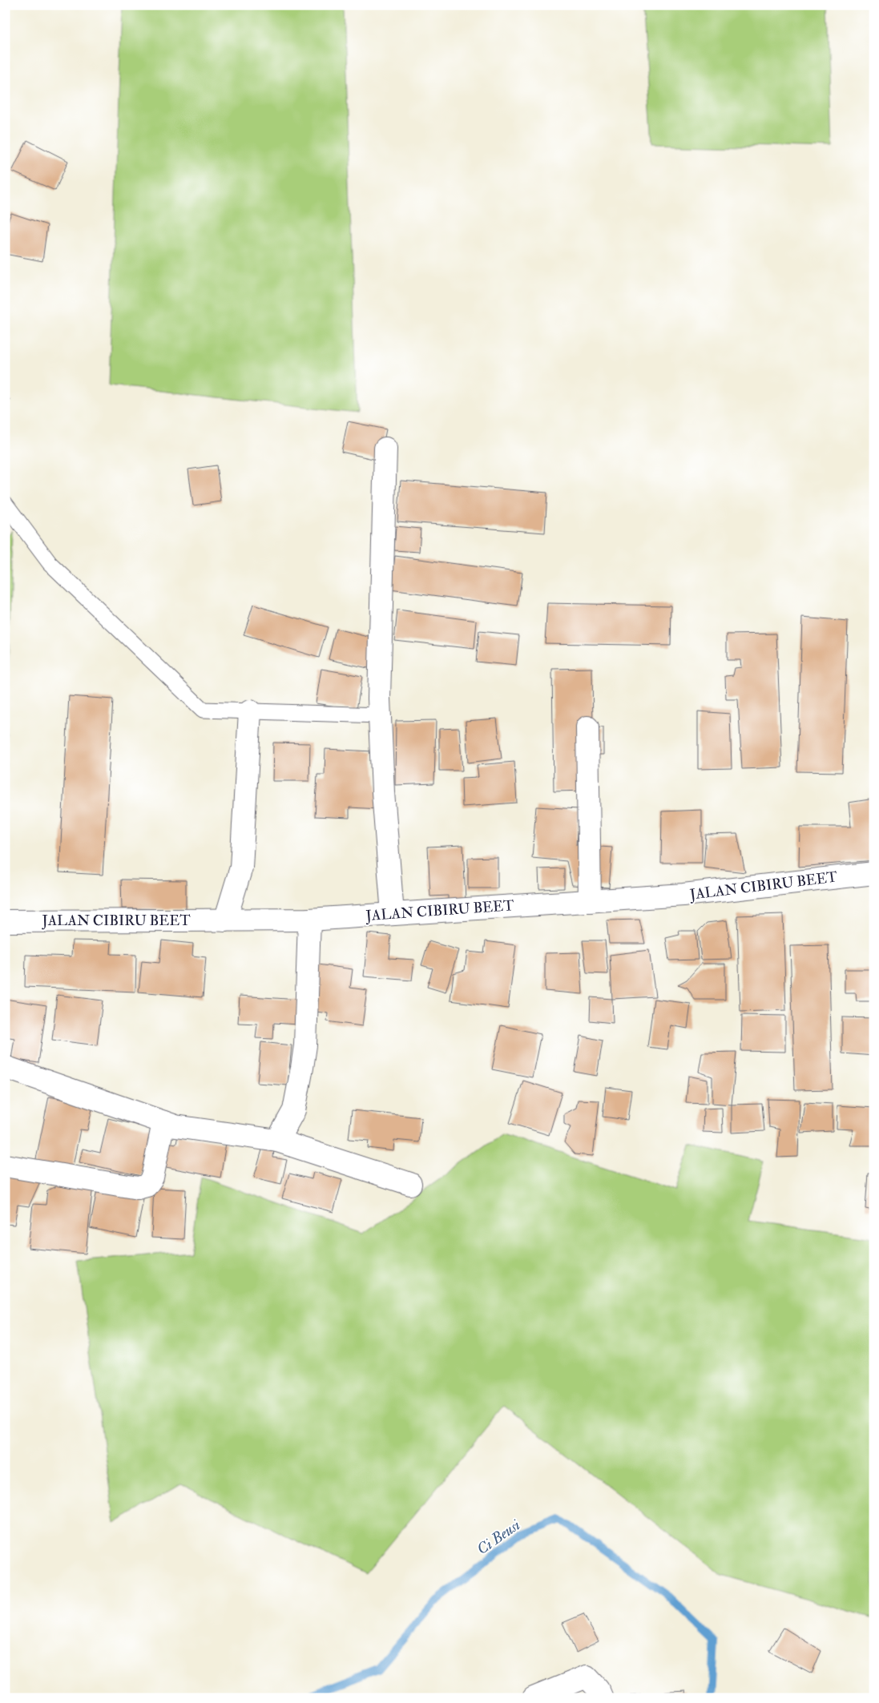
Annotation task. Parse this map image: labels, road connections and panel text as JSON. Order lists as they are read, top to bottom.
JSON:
{
  "streets": {
    "street": ["JALAN CIBIRU BEET"]
  },
  "water": ["Ci Beusi"]
}
